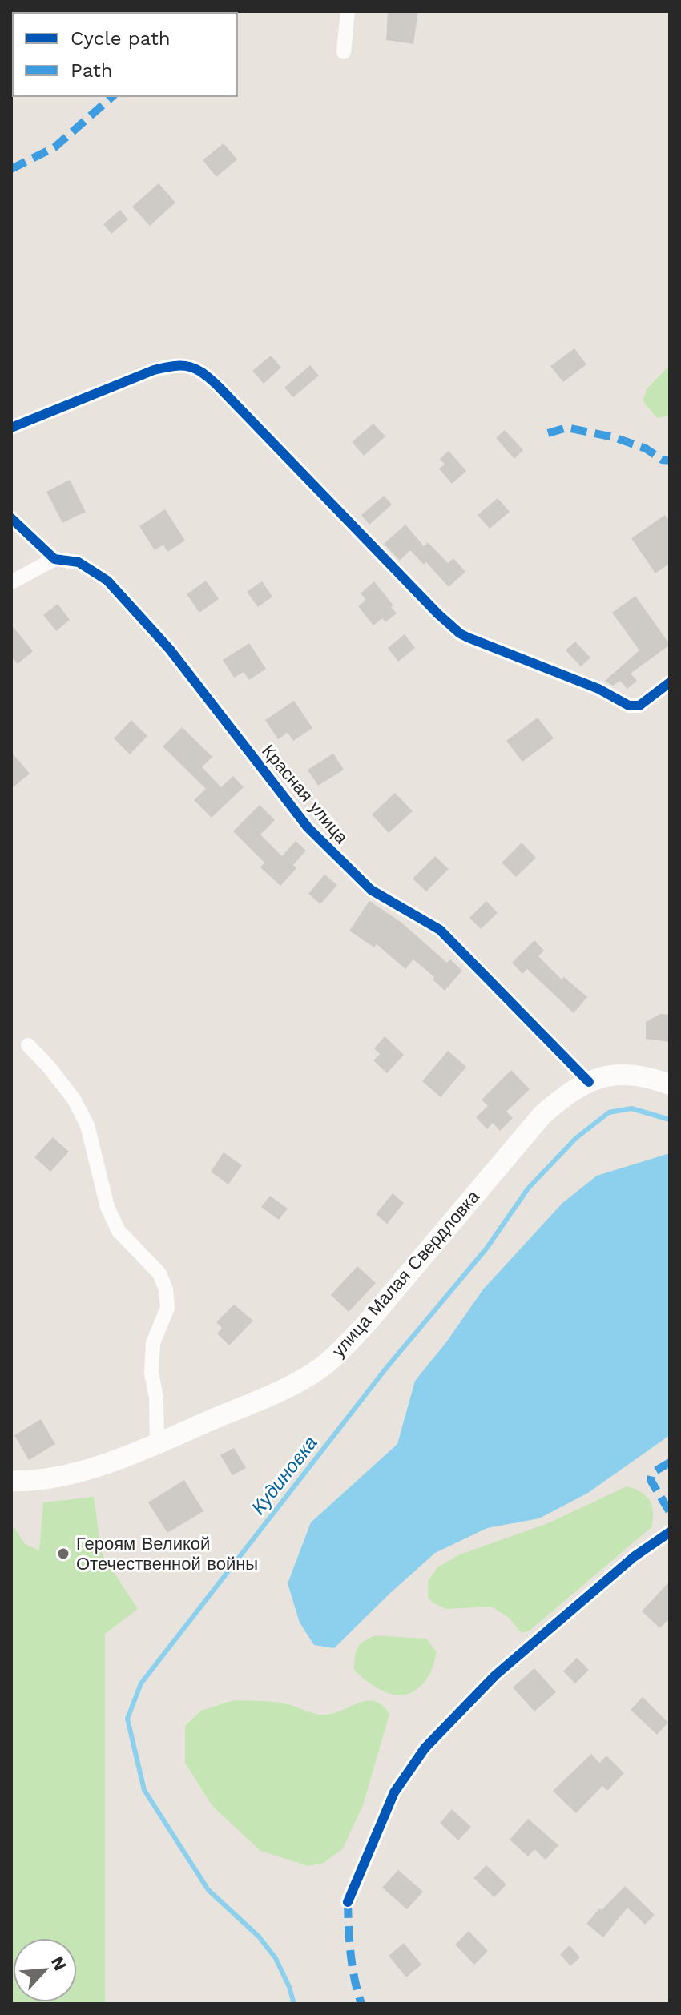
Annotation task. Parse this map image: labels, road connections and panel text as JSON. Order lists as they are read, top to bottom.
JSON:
{
  "streets": {
    "main road": ["улица Малая Свердловка"],
    "street": ["Красная улица"]
  },
  "crossings": [
    ["Красная улица", "улица Малая Свердловка"]
  ],
  "water": ["Кудиновка"],
  "places": ["Героям Великой Отечественной войны"],
  "legend": ["Cycle path", "Path"],
  "north": "top right"
}
